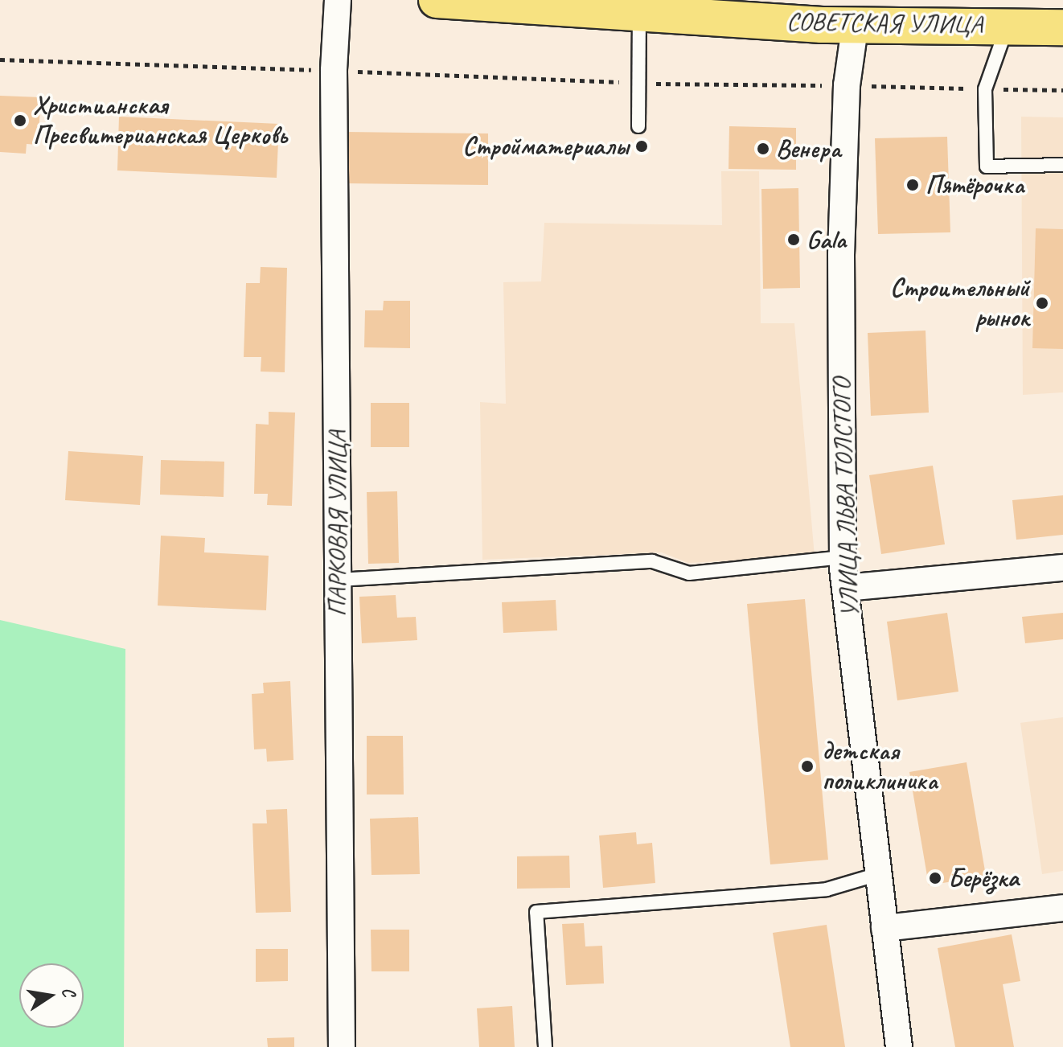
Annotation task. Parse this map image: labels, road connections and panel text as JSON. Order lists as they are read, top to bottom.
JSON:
{
  "streets": {
    "main road": ["СОВЕТСКАЯ УЛИЦА"],
    "street": ["УЛИЦА ЛЬВА ТОЛСТОГО", "ПАРКОВАЯ УЛИЦА"]
  },
  "crossings": [
    ["СОВЕТСКАЯ УЛИЦА", "УЛИЦА ЛЬВА ТОЛСТОГО"]
  ],
  "places": [
    "Христианская Пресвитерианская Церковь",
    "Стройматериалы",
    "Венера",
    "Пятёрочка",
    "Gala",
    "Строительный рынок",
    "детская поликлиника",
    "Берёзка"
  ],
  "north": "right"
}
